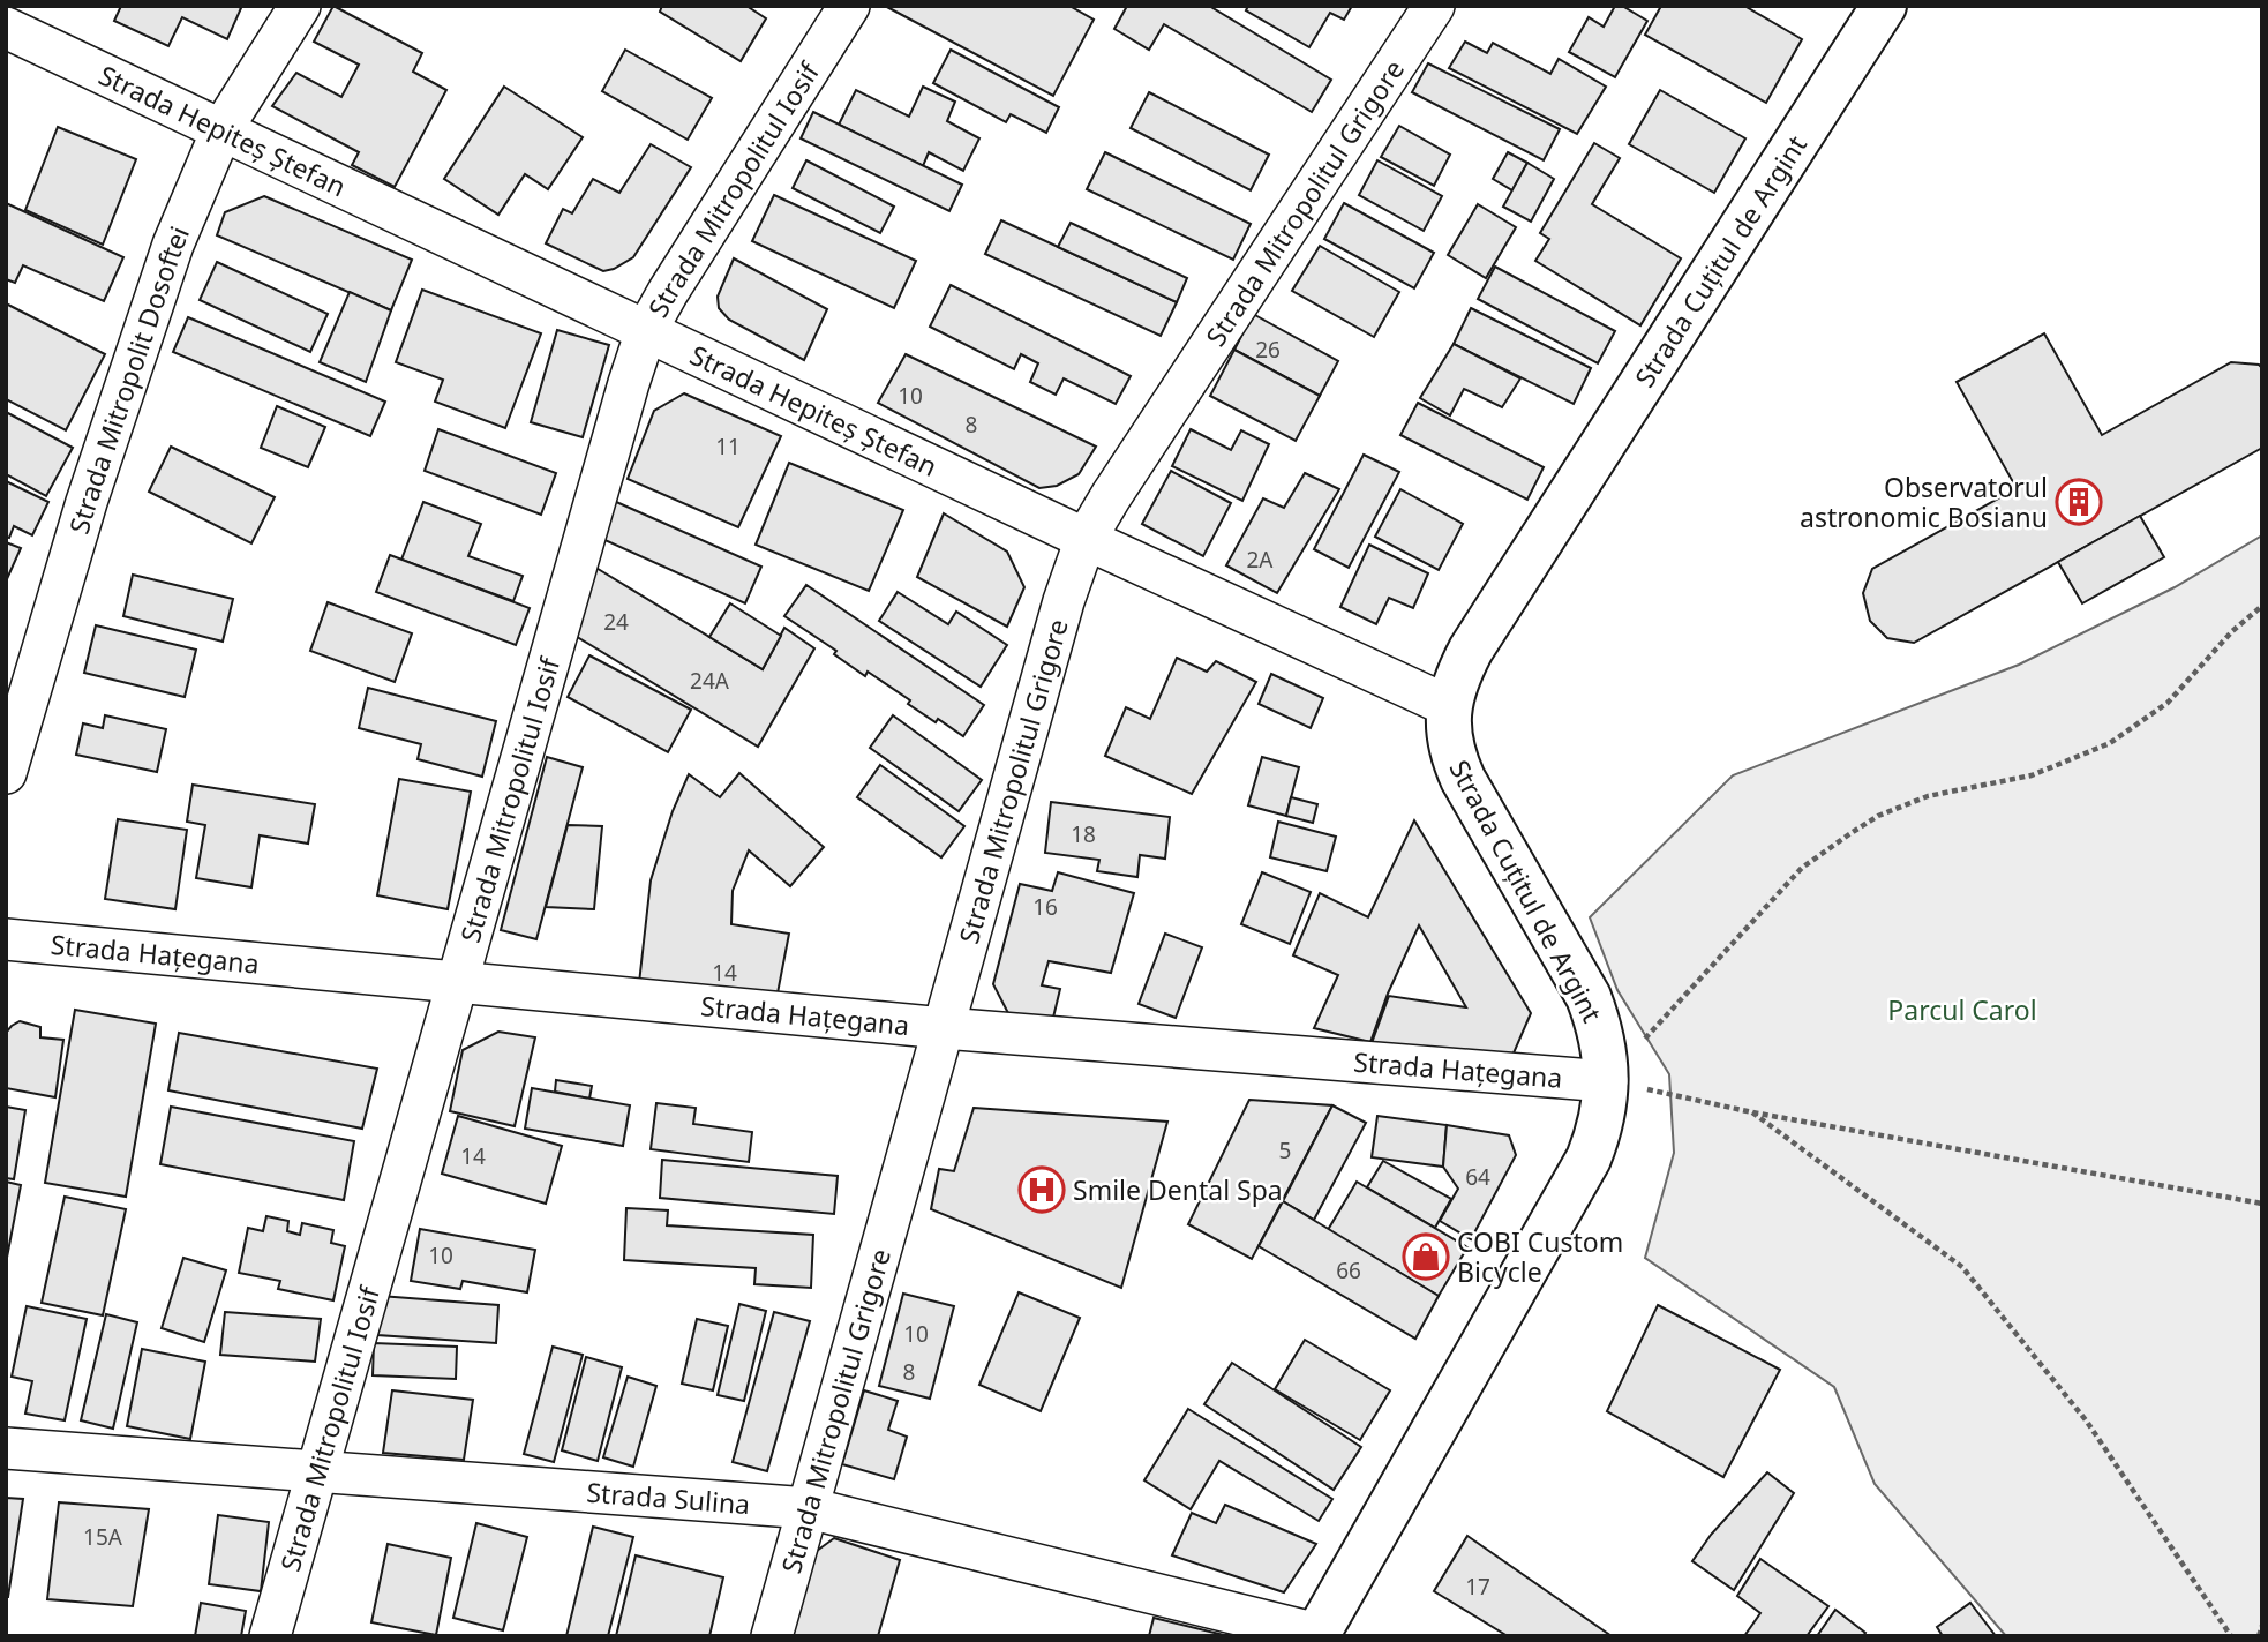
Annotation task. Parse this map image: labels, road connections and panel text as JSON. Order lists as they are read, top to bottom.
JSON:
{
  "streets": {
    "street": [
      "Strada Hepiteș Ștefan",
      "Strada Mitropolitul Iosif",
      "Strada Mitropolitul Grigore",
      "Strada Cuțitul de Argint",
      "Strada Mitropolit Dosoftei",
      "Strada Hațegana",
      "Strada Sulina"
    ]
  },
  "crossings": [
    ["Strada Hepiteș Ștefan", "Strada Mitropolitul Iosif"],
    ["Strada Hepiteș Ștefan", "Strada Mitropolitul Grigore"],
    ["Strada Hepiteș Ștefan", "Strada Cuțitul de Argint"],
    ["Strada Hepiteș Ștefan", "Strada Mitropolit Dosoftei"],
    ["Strada Mitropolitul Iosif", "Strada Hațegana"],
    ["Strada Mitropolitul Iosif", "Strada Sulina"],
    ["Strada Mitropolitul Grigore", "Strada Hațegana"],
    ["Strada Mitropolitul Grigore", "Strada Sulina"],
    ["Strada Cuțitul de Argint", "Strada Hațegana"],
    ["Strada Cuțitul de Argint", "Strada Sulina"]
  ],
  "parks": ["Parcul Carol"],
  "places": {
    "building": ["Observatorul astronomic Bosianu"],
    "hospital": ["Smile Dental Spa"],
    "shop": ["COBI Custom Bicycle"]
  },
  "house_numbers": [
    "26",
    "10",
    "8",
    "11",
    "2A",
    "24",
    "24A",
    "18",
    "16",
    "14",
    "5",
    "14",
    "64",
    "10",
    "66",
    "10",
    "8",
    "15A",
    "17"
  ]
}
